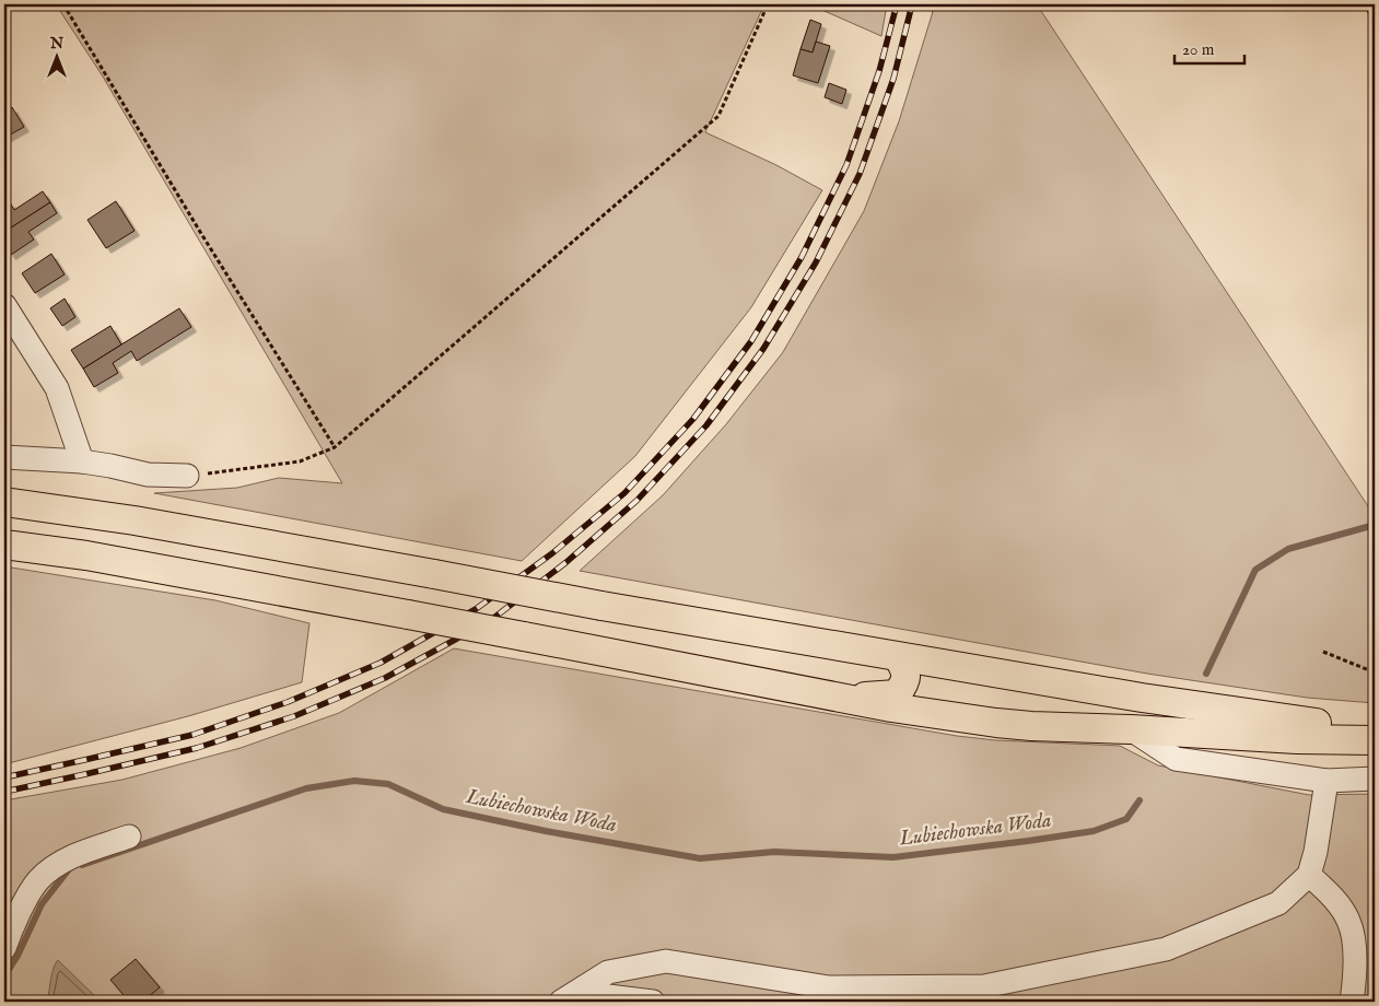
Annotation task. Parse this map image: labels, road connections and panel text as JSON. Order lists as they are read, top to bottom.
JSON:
{
  "water": ["Lubiechowska Woda"],
  "scale_bar": "20 m",
  "north": "top"
}
